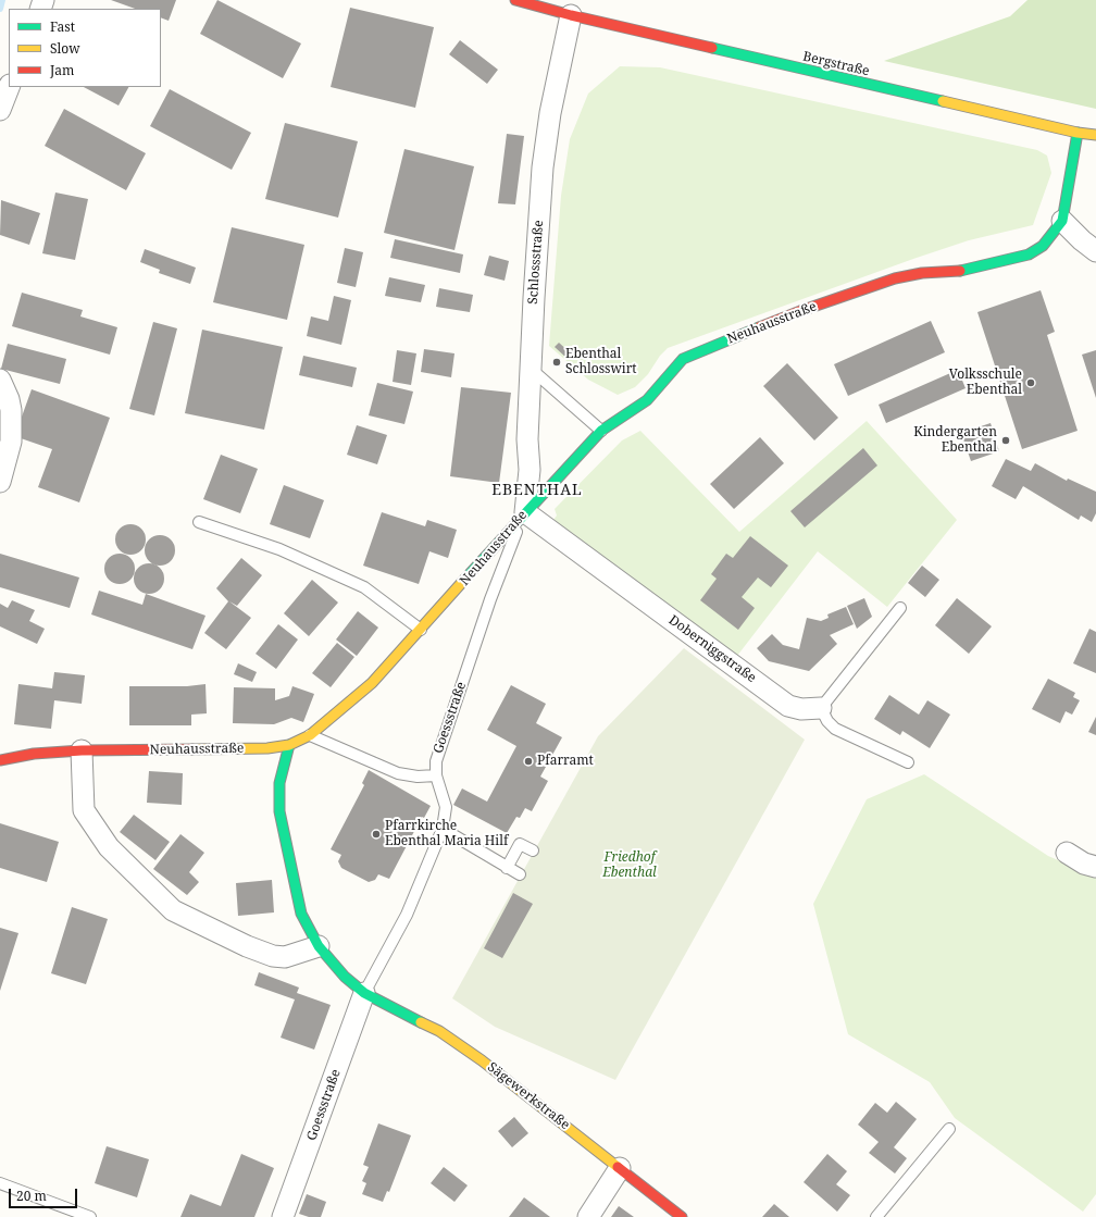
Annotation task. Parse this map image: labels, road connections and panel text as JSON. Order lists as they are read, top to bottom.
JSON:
{
  "streets": {
    "street": [
      "Bergstraße",
      "Schlossstraße",
      "Neuhausstraße",
      "Doberniggstraße",
      "Goessstraße",
      "Sägewerkstraße"
    ]
  },
  "crossings": [
    ["Bergstraße", "Schlossstraße"],
    ["Bergstraße", "Neuhausstraße"],
    ["Schlossstraße", "Neuhausstraße"],
    ["Schlossstraße", "Doberniggstraße"],
    ["Schlossstraße", "Goessstraße"],
    ["Neuhausstraße", "Doberniggstraße"],
    ["Neuhausstraße", "Goessstraße"],
    ["Doberniggstraße", "Goessstraße"],
    ["Goessstraße", "Sägewerkstraße"]
  ],
  "districts": ["EBENTHAL"],
  "parks": ["Friedhof Ebenthal"],
  "places": [
    "Ebenthal Schlosswirt",
    "Volksschule Ebenthal",
    "Kindergarten Ebenthal",
    "Pfarramt",
    "Pfarrkirche Ebenthal Maria Hilf"
  ],
  "legend": ["Fast", "Slow", "Jam"],
  "scale_bar": "20 m"
}
